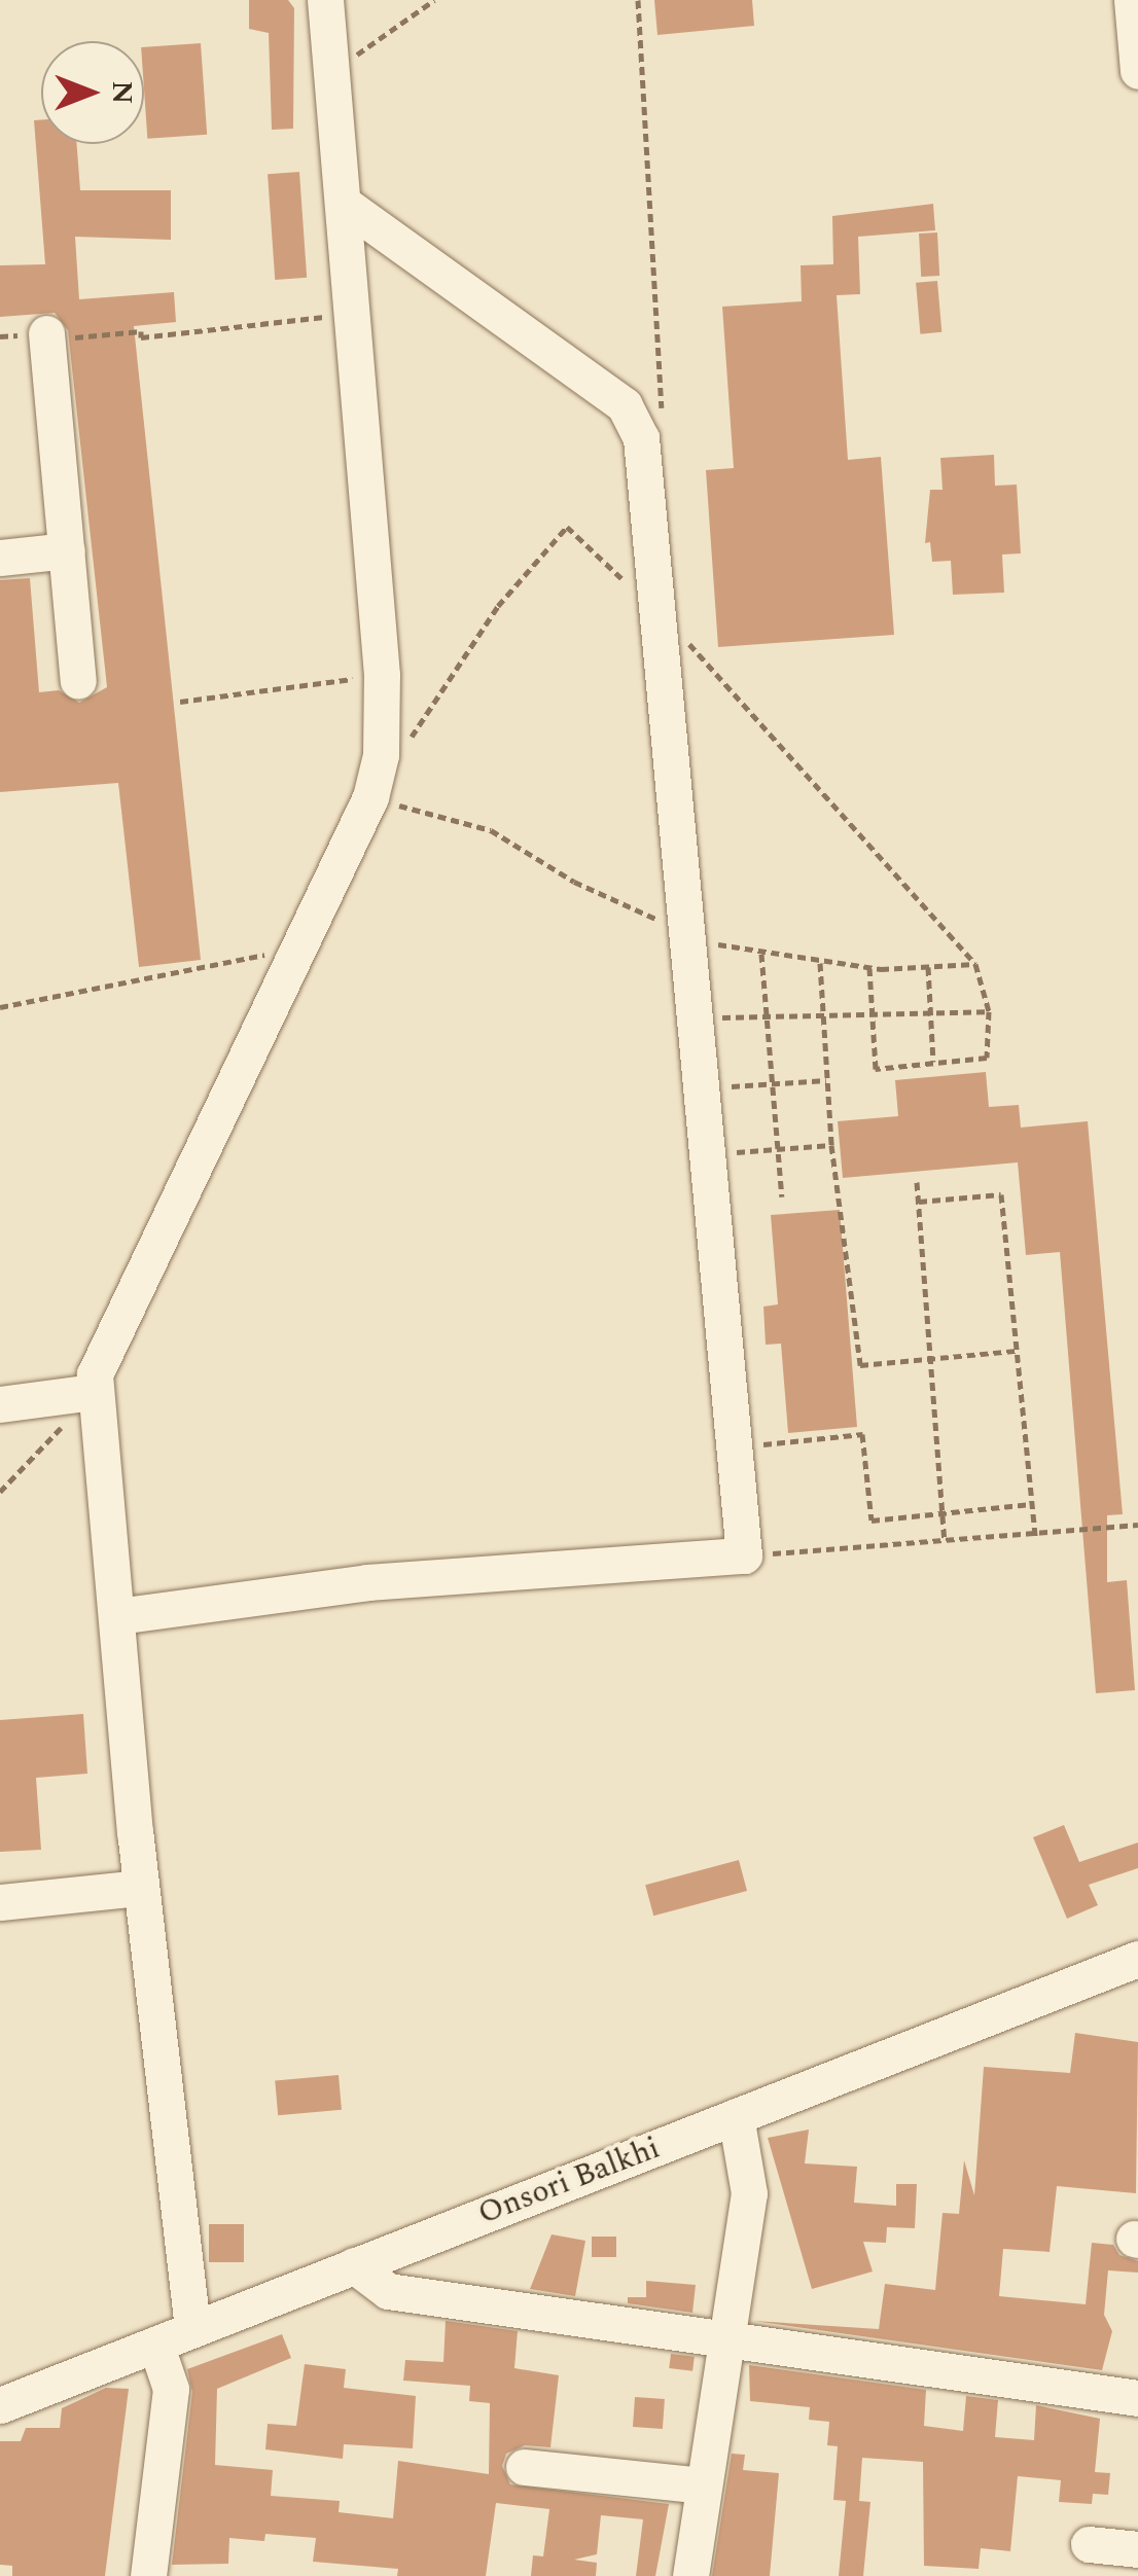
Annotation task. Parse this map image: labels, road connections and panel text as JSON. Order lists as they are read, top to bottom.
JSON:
{
  "streets": {
    "street": ["Onsori Balkhi"]
  },
  "north": "right"
}
